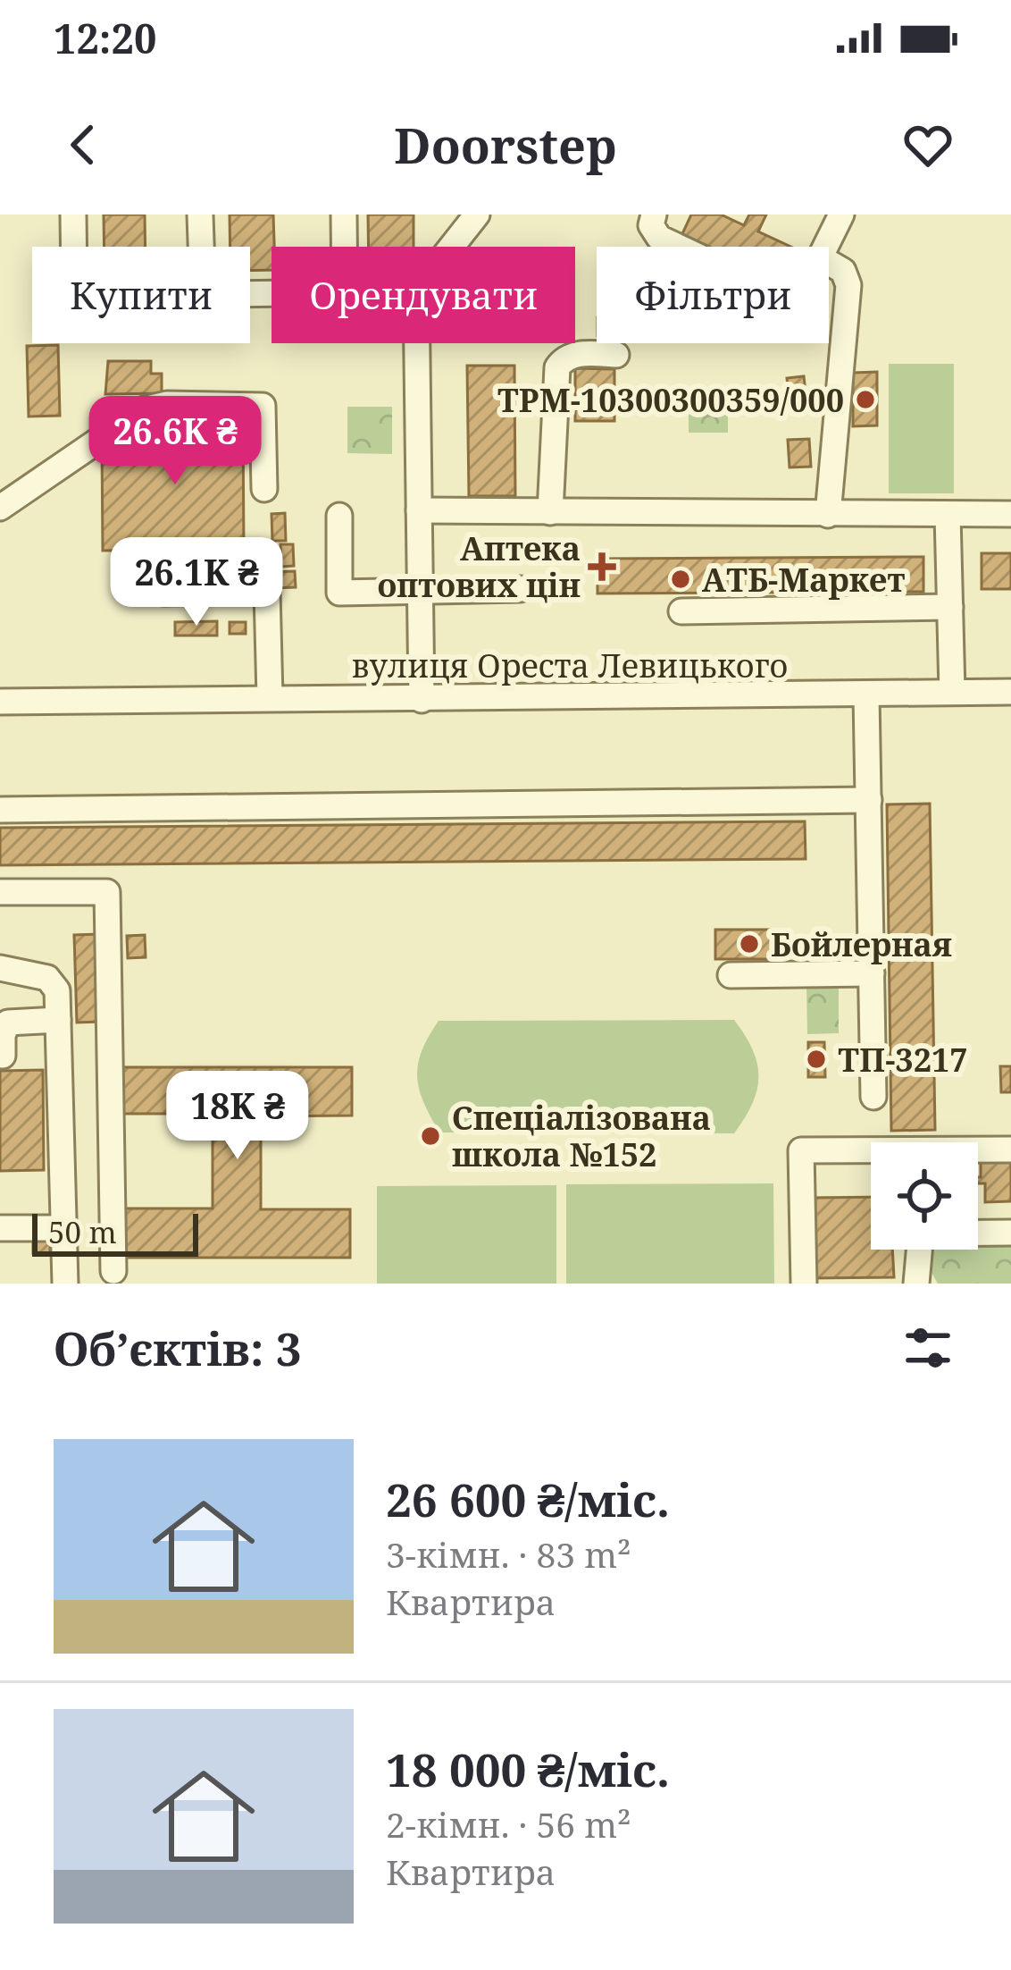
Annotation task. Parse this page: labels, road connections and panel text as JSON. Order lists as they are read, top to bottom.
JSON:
{
  "streets": {
    "street": ["вулиця Ореста Левицького"]
  },
  "places": {
    "other": [
      "ТРМ-10300300359/000",
      "АТБ-Маркет",
      "Бойлерная",
      "ТП-3217",
      "Спеціалізована школа №152"
    ],
    "health": ["Аптека оптових цін"]
  },
  "scale_bar": "50 m",
  "page": {
    "status": "12:20",
    "header": "Doorstep",
    "chip": ["Купити", "Орендувати", "Фільтри"],
    "price": ["26.6K ₴", "26.1K ₴", "18K ₴"],
    "scale": "50 m",
    "heading": "Об’єктів: 3",
    "list": [
      {
        "name": "26 600 ₴/міс.",
        "note": "3-кімн. · 83 m² · Квартира"
      },
      {
        "name": "18 000 ₴/міс.",
        "note": "2-кімн. · 56 m² · Квартира"
      }
    ]
  }
}
